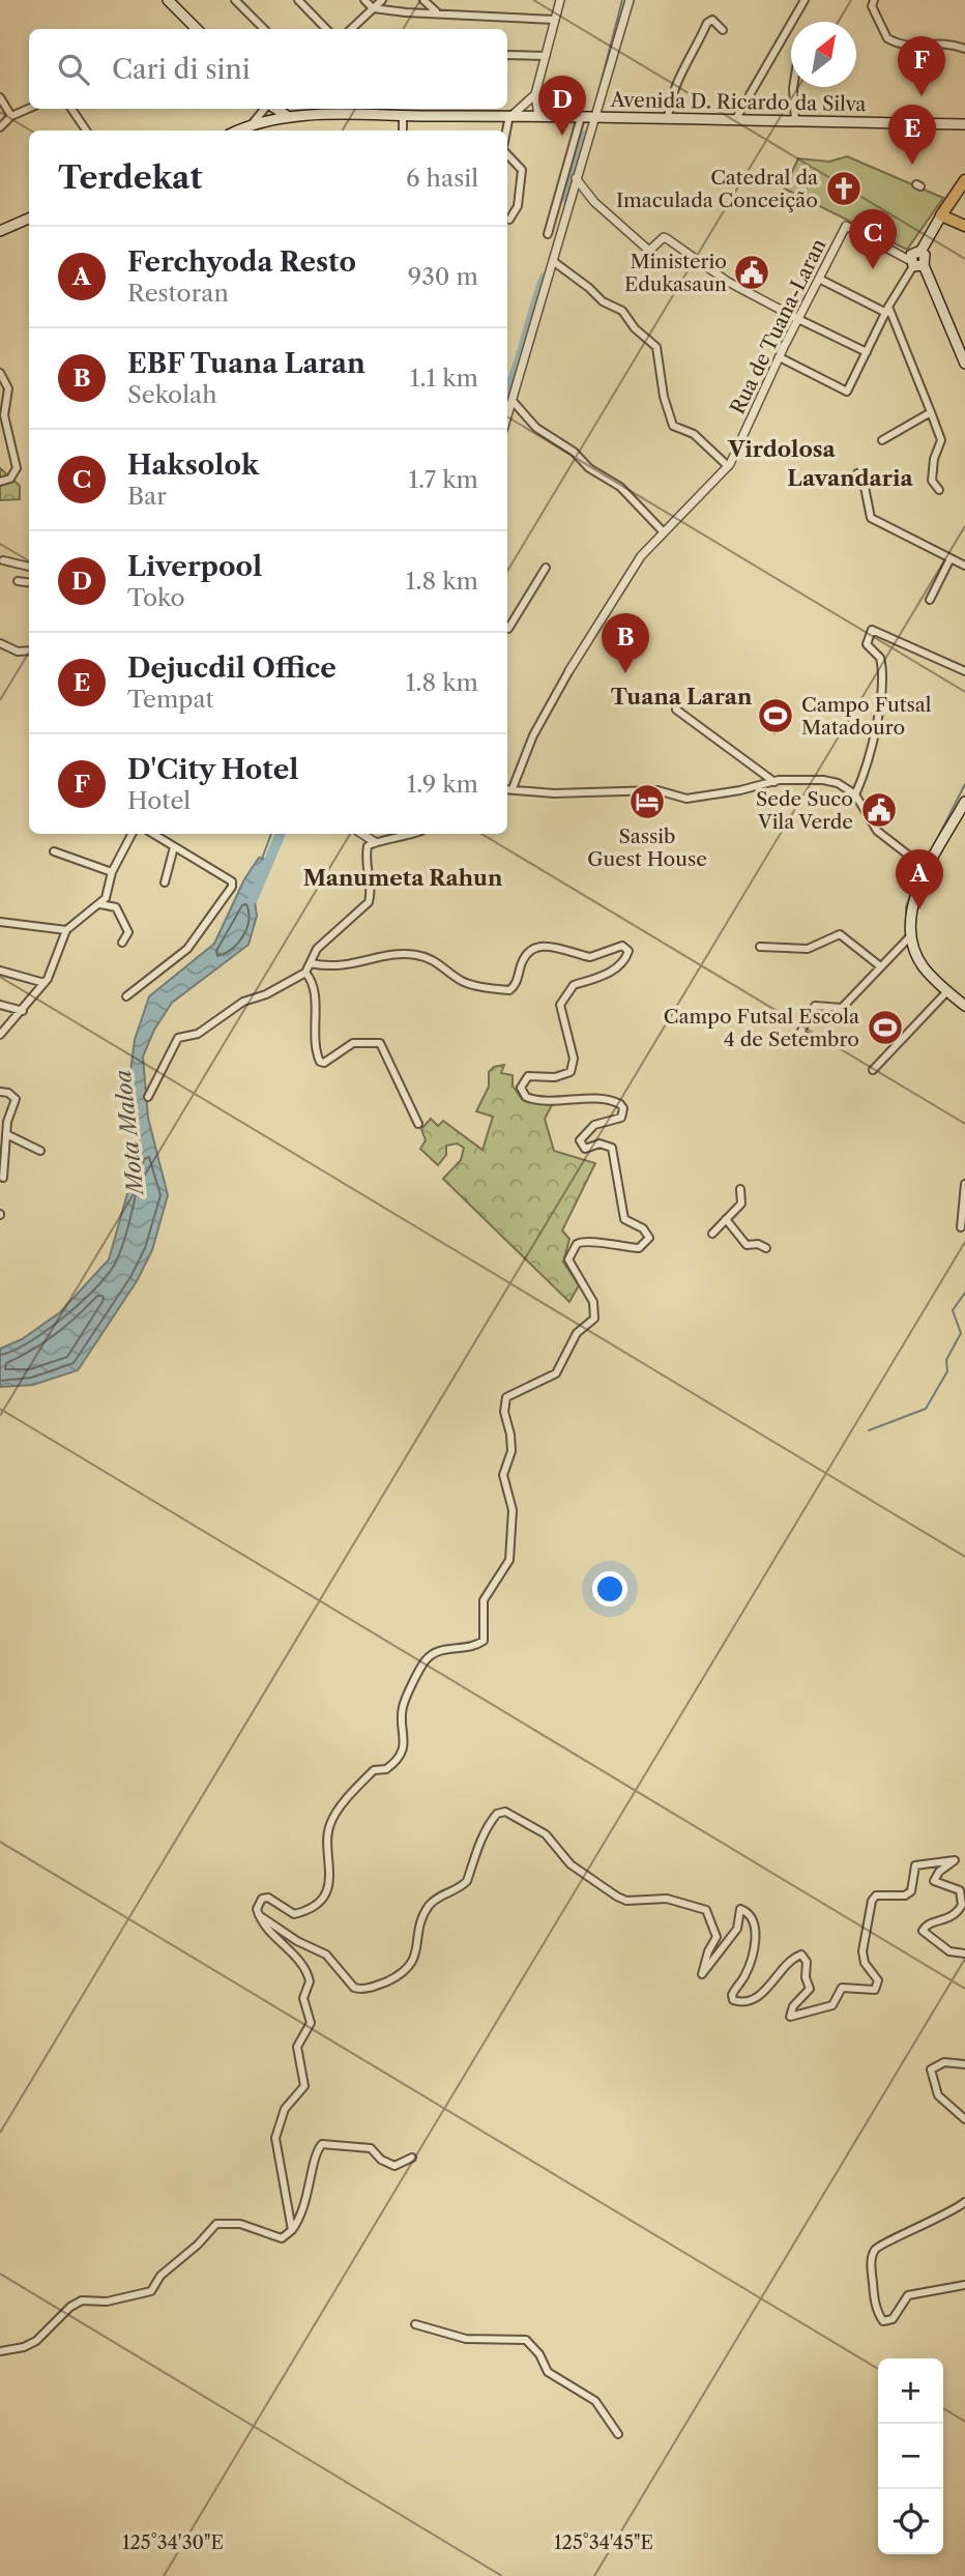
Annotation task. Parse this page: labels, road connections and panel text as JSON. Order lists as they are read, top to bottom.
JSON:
{
  "streets": {
    "main road": ["Avenida D. Ricardo da Silva"],
    "street": ["Rua de Tuana-Laran"]
  },
  "districts": [
    "Virdolosa",
    "Lavandaria",
    "Tuana Laran",
    "Manumeta Rahun"
  ],
  "water": ["Mota Maloa"],
  "places": {
    "church": ["Catedral da Imaculada Conceição"],
    "public building": ["Ministerio Edukasaun", "Sede Suco Vila Verde"],
    "sports": ["Campo Futsal Matadouro", "Campo Futsal Escola 4 de Setembro"],
    "hotel": ["Sassib Guest House"]
  },
  "north": "top right",
  "page": {
    "search": "Cari di sini",
    "pins": [
      "F",
      "D",
      "E",
      "C",
      "B",
      "A"
    ],
    "heading": ["Terdekat", "6 hasil"],
    "list": [
      {
        "mark": "A",
        "name": "Ferchyoda Resto",
        "note": "Restoran",
        "value": "930 m"
      },
      {
        "mark": "B",
        "name": "EBF Tuana Laran",
        "note": "Sekolah",
        "value": "1.1 km"
      },
      {
        "mark": "C",
        "name": "Haksolok",
        "note": "Bar",
        "value": "1.7 km"
      },
      {
        "mark": "D",
        "name": "Liverpool",
        "note": "Toko",
        "value": "1.8 km"
      },
      {
        "mark": "E",
        "name": "Dejucdil Office",
        "note": "Tempat",
        "value": "1.8 km"
      },
      {
        "mark": "F",
        "name": "D'City Hotel",
        "note": "Hotel",
        "value": "1.9 km"
      }
    ],
    "map_buttons": ["+", "−"]
  },
  "coordinates": ["125°34'30\"E", "125°34'45\"E"]
}
